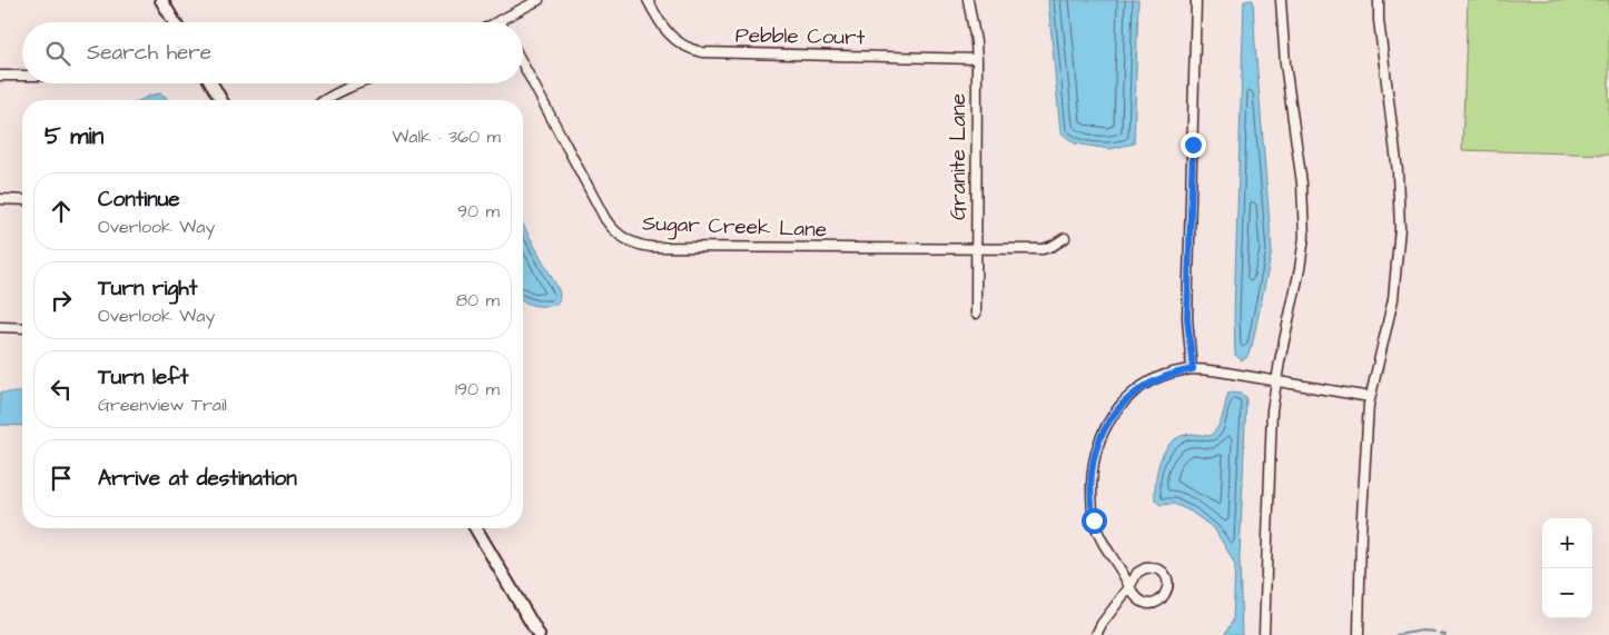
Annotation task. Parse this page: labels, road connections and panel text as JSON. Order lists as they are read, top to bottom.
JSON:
{
  "streets": {
    "street": ["Pebble Court", "Granite Lane", "Sugar Creek Lane"]
  },
  "crossings": [
    ["Pebble Court", "Granite Lane"],
    ["Granite Lane", "Sugar Creek Lane"]
  ],
  "page": {
    "search": "Search here",
    "heading": ["5 min", "Walk · 360 m"],
    "list": [
      ["Continue", "Overlook Way", "90 m"],
      ["Turn right", "Overlook Way", "80 m"],
      ["Turn left", "Greenview Trail", "190 m"],
      "Arrive at destination"
    ],
    "map_buttons": ["+", "−"]
  }
}
